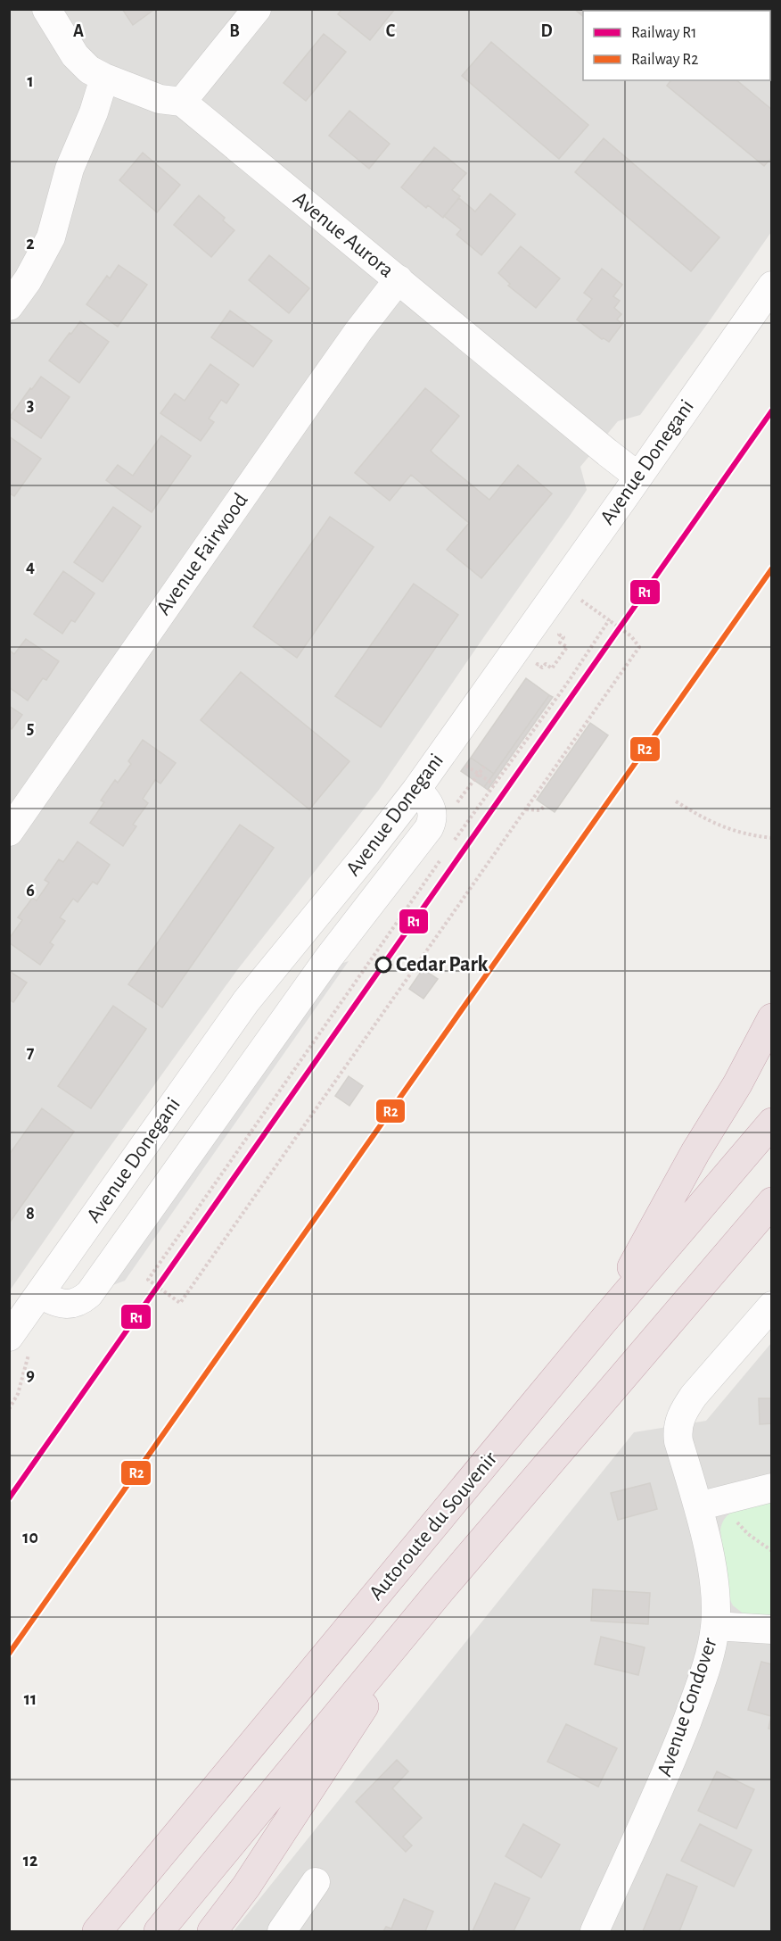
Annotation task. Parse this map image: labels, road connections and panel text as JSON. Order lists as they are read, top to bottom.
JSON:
{
  "streets": {
    "highway": ["Autoroute du Souvenir"],
    "street": [
      "Avenue Aurora",
      "Avenue Donegani",
      "Avenue Fairwood",
      "Avenue Condover"
    ]
  },
  "crossings": [
    ["Avenue Aurora", "Avenue Donegani"],
    ["Avenue Aurora", "Avenue Fairwood"]
  ],
  "places": ["Cedar Park"],
  "lines": ["rail line R1", "rail line R2"],
  "legend": ["Railway R1", "Railway R2"],
  "grid": {
    "columns": [
      "A",
      "B",
      "C",
      "D"
    ],
    "rows": [
      "1",
      "2",
      "3",
      "4",
      "5",
      "6",
      "7",
      "8",
      "9",
      "10",
      "11",
      "12"
    ]
  }
}
